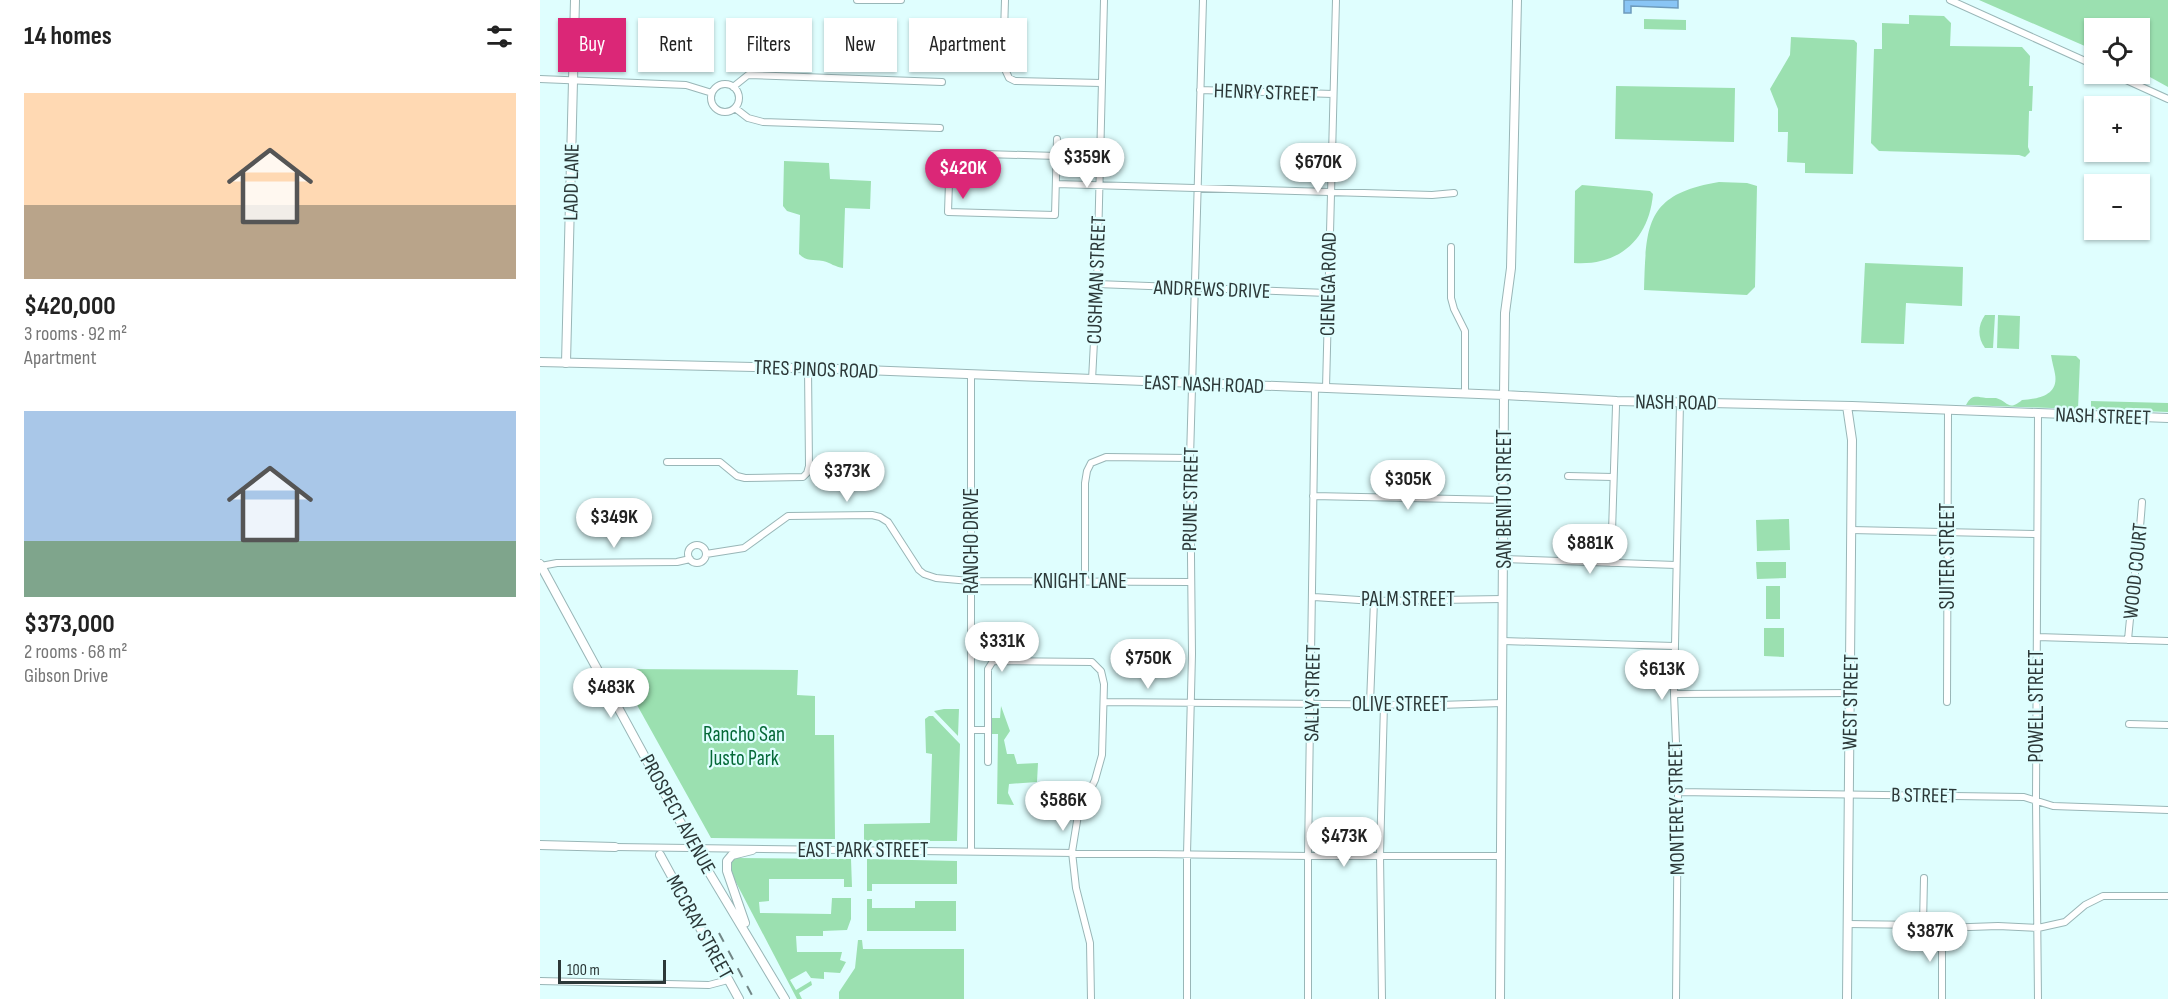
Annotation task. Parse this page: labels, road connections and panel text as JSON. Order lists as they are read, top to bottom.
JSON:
{
  "streets": {
    "main road": [
      "TRES PINOS ROAD",
      "EAST NASH ROAD",
      "NASH ROAD",
      "SAN BENITO STREET"
    ],
    "street": [
      "HENRY STREET",
      "LADD LANE",
      "CUSHMAN STREET",
      "CIENEGA ROAD",
      "ANDREWS DRIVE",
      "NASH STREET",
      "PRUNE STREET",
      "RANCHO DRIVE",
      "SUITER STREET",
      "WOOD COURT",
      "KNIGHT LANE",
      "PALM STREET",
      "SALLY STREET",
      "WEST STREET",
      "OLIVE STREET",
      "POWELL STREET",
      "B STREET",
      "MONTEREY STREET",
      "PROSPECT AVENUE",
      "EAST PARK STREET",
      "MCCRAY STREET"
    ]
  },
  "crossings": [
    ["HENRY STREET", "CIENEGA ROAD"],
    ["HENRY STREET", "PRUNE STREET"],
    ["LADD LANE", "TRES PINOS ROAD"],
    ["CUSHMAN STREET", "ANDREWS DRIVE"],
    ["CUSHMAN STREET", "TRES PINOS ROAD"],
    ["CUSHMAN STREET", "EAST NASH ROAD"],
    ["CIENEGA ROAD", "ANDREWS DRIVE"],
    ["CIENEGA ROAD", "NASH ROAD"],
    ["ANDREWS DRIVE", "PRUNE STREET"],
    ["TRES PINOS ROAD", "EAST NASH ROAD"],
    ["TRES PINOS ROAD", "RANCHO DRIVE"],
    ["EAST NASH ROAD", "NASH ROAD"],
    ["EAST NASH ROAD", "PRUNE STREET"],
    ["EAST NASH ROAD", "SALLY STREET"],
    ["NASH ROAD", "NASH STREET"],
    ["NASH ROAD", "SAN BENITO STREET"],
    ["NASH ROAD", "SUITER STREET"],
    ["NASH ROAD", "SALLY STREET"],
    ["NASH ROAD", "WEST STREET"],
    ["NASH ROAD", "POWELL STREET"],
    ["NASH ROAD", "MONTEREY STREET"],
    ["NASH STREET", "POWELL STREET"],
    ["PRUNE STREET", "KNIGHT LANE"],
    ["PRUNE STREET", "OLIVE STREET"],
    ["PRUNE STREET", "EAST PARK STREET"],
    ["SAN BENITO STREET", "PALM STREET"],
    ["SAN BENITO STREET", "OLIVE STREET"],
    ["SAN BENITO STREET", "EAST PARK STREET"],
    ["RANCHO DRIVE", "KNIGHT LANE"],
    ["RANCHO DRIVE", "EAST PARK STREET"],
    ["PALM STREET", "SALLY STREET"],
    ["SALLY STREET", "OLIVE STREET"],
    ["SALLY STREET", "EAST PARK STREET"],
    ["WEST STREET", "B STREET"],
    ["POWELL STREET", "B STREET"],
    ["B STREET", "MONTEREY STREET"],
    ["PROSPECT AVENUE", "EAST PARK STREET"]
  ],
  "parks": ["Rancho San Justo Park"],
  "scale_bar": "100 m",
  "page": {
    "heading": "14 homes",
    "map_buttons": ["+", "−"],
    "chip": [
      "Buy",
      "Rent",
      "Filters",
      "New",
      "Apartment"
    ],
    "list": [
      {
        "name": "$420,000",
        "note": "3 rooms · 92 m² · Apartment"
      },
      {
        "name": "$373,000",
        "note": "2 rooms · 68 m² · Gibson Drive"
      }
    ],
    "price": [
      "$359K",
      "$670K",
      "$420K",
      "$373K",
      "$305K",
      "$349K",
      "$881K",
      "$331K",
      "$750K",
      "$613K",
      "$483K",
      "$586K",
      "$473K",
      "$387K"
    ],
    "scale": "100 m"
  }
}
